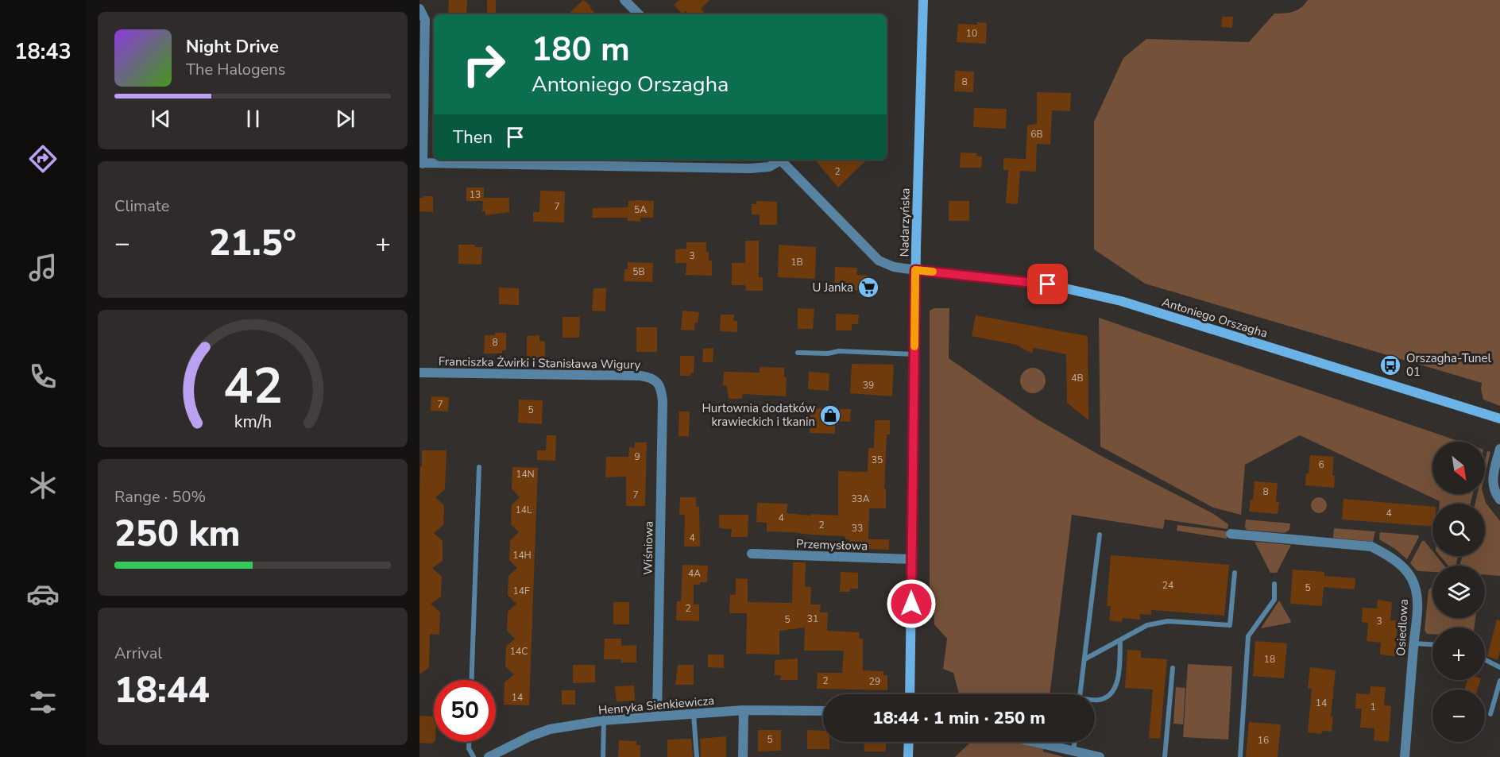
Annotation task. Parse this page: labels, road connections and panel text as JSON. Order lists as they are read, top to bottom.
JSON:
{
  "streets": {
    "main road": ["Nadarzyńska", "Antoniego Orszagha"],
    "street": [
      "Franciszka Żwirki i Stanisława Wigury",
      "Przemysłowa",
      "Wiśniowa",
      "Osiedlowa",
      "Henryka Sienkiewicza"
    ]
  },
  "crossings": [
    ["Nadarzyńska", "Antoniego Orszagha"],
    ["Nadarzyńska", "Przemysłowa"],
    ["Franciszka Żwirki i Stanisława Wigury", "Wiśniowa"],
    ["Wiśniowa", "Henryka Sienkiewicza"]
  ],
  "places": {
    "supermarket": ["U Janka"],
    "bus stop": ["Orszagha-Tunel 01"],
    "shop": ["Hurtownia dodatków krawieckich i tkanin"]
  },
  "house_numbers": [
    "10",
    "8",
    "6B",
    "2",
    "13",
    "7",
    "5A",
    "3",
    "1B",
    "5B",
    "8",
    "4B",
    "39",
    "7",
    "5",
    "9",
    "35",
    "6",
    "14N",
    "8",
    "7",
    "33A",
    "14L",
    "4",
    "4",
    "2",
    "33",
    "4",
    "14H",
    "4A",
    "24",
    "5",
    "14F",
    "2",
    "31",
    "5",
    "3",
    "14C",
    "18",
    "2",
    "29",
    "14",
    "14",
    "1",
    "5",
    "16"
  ],
  "north": "bottom right",
  "page": {
    "tabs": "18:43",
    "turn": ["180 m", "Antoniego Orszagha"],
    "song": ["Night Drive", "The Halogens"],
    "then": "Then",
    "tile": [
      "Climate",
      ["Range · 50%", "250 km"],
      ["Arrival", "18:44"]
    ],
    "heat": ["−", "21.5°", "+"],
    "map_buttons": ["+", "−"],
    "limit": "50",
    "trip": "18:44 · 1 min · 250 m",
    "gauge": ["42", "km/h"]
  }
}
